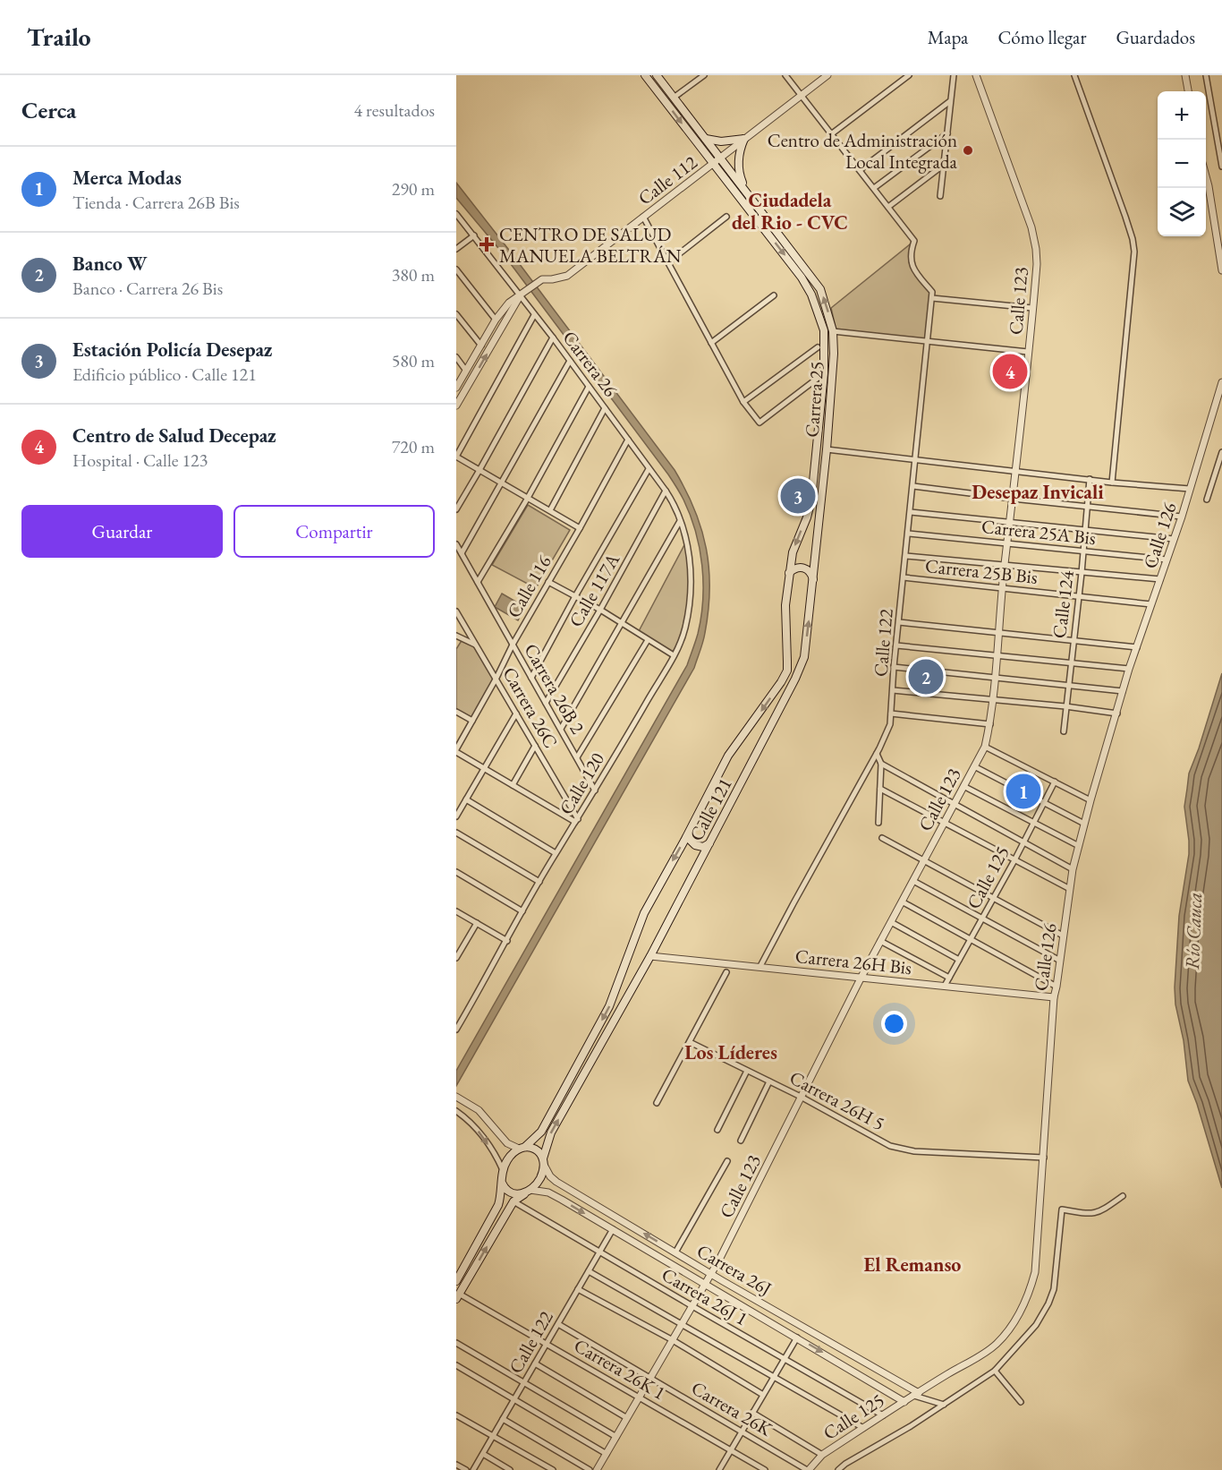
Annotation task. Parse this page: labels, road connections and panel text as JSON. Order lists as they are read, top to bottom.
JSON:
{
  "streets": {
    "main road": ["Carrera 25", "Calle 121"],
    "street": [
      "Calle 112",
      "Calle 123",
      "Carrera 26",
      "Carrera 25A Bis",
      "Calle 126",
      "Carrera 25B Bis",
      "Calle 116",
      "Calle 117A",
      "Calle 124",
      "Calle 122",
      "Carrera 26B 2",
      "Carrera 26C",
      "Calle 120",
      "Calle 125",
      "Carrera 26H Bis",
      "Carrera 26H 5",
      "Carrera 26J",
      "Carrera 26J 1",
      "Carrera 26K 1",
      "Carrera 26K"
    ]
  },
  "crossings": [
    ["Calle 112", "Carrera 26"],
    ["Calle 112", "Carrera 25"],
    ["Calle 123", "Carrera 25"],
    ["Calle 123", "Carrera 25A Bis"],
    ["Calle 123", "Carrera 25B Bis"],
    ["Calle 123", "Carrera 26H Bis"],
    ["Calle 123", "Carrera 26H 5"],
    ["Calle 123", "Carrera 26J"],
    ["Calle 123", "Carrera 26J 1"],
    ["Calle 123", "Carrera 26K 1"],
    ["Calle 123", "Carrera 26K"],
    ["Carrera 26", "Calle 116"],
    ["Carrera 26", "Calle 117A"],
    ["Carrera 26", "Calle 120"],
    ["Carrera 25", "Calle 126"],
    ["Carrera 25", "Calle 124"],
    ["Carrera 25", "Calle 122"],
    ["Carrera 25", "Calle 121"],
    ["Carrera 25A Bis", "Calle 126"],
    ["Carrera 25A Bis", "Calle 124"],
    ["Carrera 25A Bis", "Calle 122"],
    ["Calle 126", "Carrera 25B Bis"],
    ["Calle 126", "Calle 125"],
    ["Calle 126", "Carrera 26H Bis"],
    ["Calle 126", "Carrera 26H 5"],
    ["Calle 126", "Carrera 26J"],
    ["Carrera 25B Bis", "Calle 124"],
    ["Carrera 25B Bis", "Calle 122"],
    ["Calle 116", "Carrera 26B 2"],
    ["Calle 116", "Carrera 26C"],
    ["Calle 117A", "Carrera 26B 2"],
    ["Calle 122", "Carrera 26H Bis"],
    ["Calle 122", "Carrera 26J"],
    ["Calle 122", "Carrera 26J 1"],
    ["Calle 122", "Carrera 26K 1"],
    ["Calle 122", "Carrera 26K"],
    ["Carrera 26B 2", "Calle 120"],
    ["Carrera 26C", "Calle 120"],
    ["Calle 121", "Carrera 26H Bis"],
    ["Calle 121", "Carrera 26J"],
    ["Calle 125", "Carrera 26H Bis"],
    ["Calle 125", "Carrera 26J"],
    ["Calle 125", "Carrera 26J 1"],
    ["Calle 125", "Carrera 26K"]
  ],
  "districts": [
    "Ciudadela del Rio - CVC",
    "Desepaz Invicali",
    "Los Líderes",
    "El Remanso"
  ],
  "water": ["Río Cauca"],
  "places": {
    "other": ["Centro de Administración Local Integrada"],
    "health": ["CENTRO DE SALUD MANUELA BELTRÁN"]
  },
  "page": {
    "header": "Trailo",
    "nav": ["Mapa", "Cómo llegar", "Guardados"],
    "heading": ["Cerca", "4 resultados"],
    "map_buttons": ["+", "−"],
    "list": [
      {
        "mark": "1",
        "name": "Merca Modas",
        "note": "Tienda · Carrera 26B Bis",
        "value": "290 m"
      },
      {
        "mark": "2",
        "name": "Banco W",
        "note": "Banco · Carrera 26 Bis",
        "value": "380 m"
      },
      {
        "mark": "3",
        "name": "Estación Policía Desepaz",
        "note": "Edificio público · Calle 121",
        "value": "580 m"
      },
      {
        "mark": "4",
        "name": "Centro de Salud Decepaz",
        "note": "Hospital · Calle 123",
        "value": "720 m"
      }
    ],
    "pins": [
      "4",
      "3",
      "2",
      "1"
    ],
    "buttons": ["Guardar", "Compartir"]
  }
}
